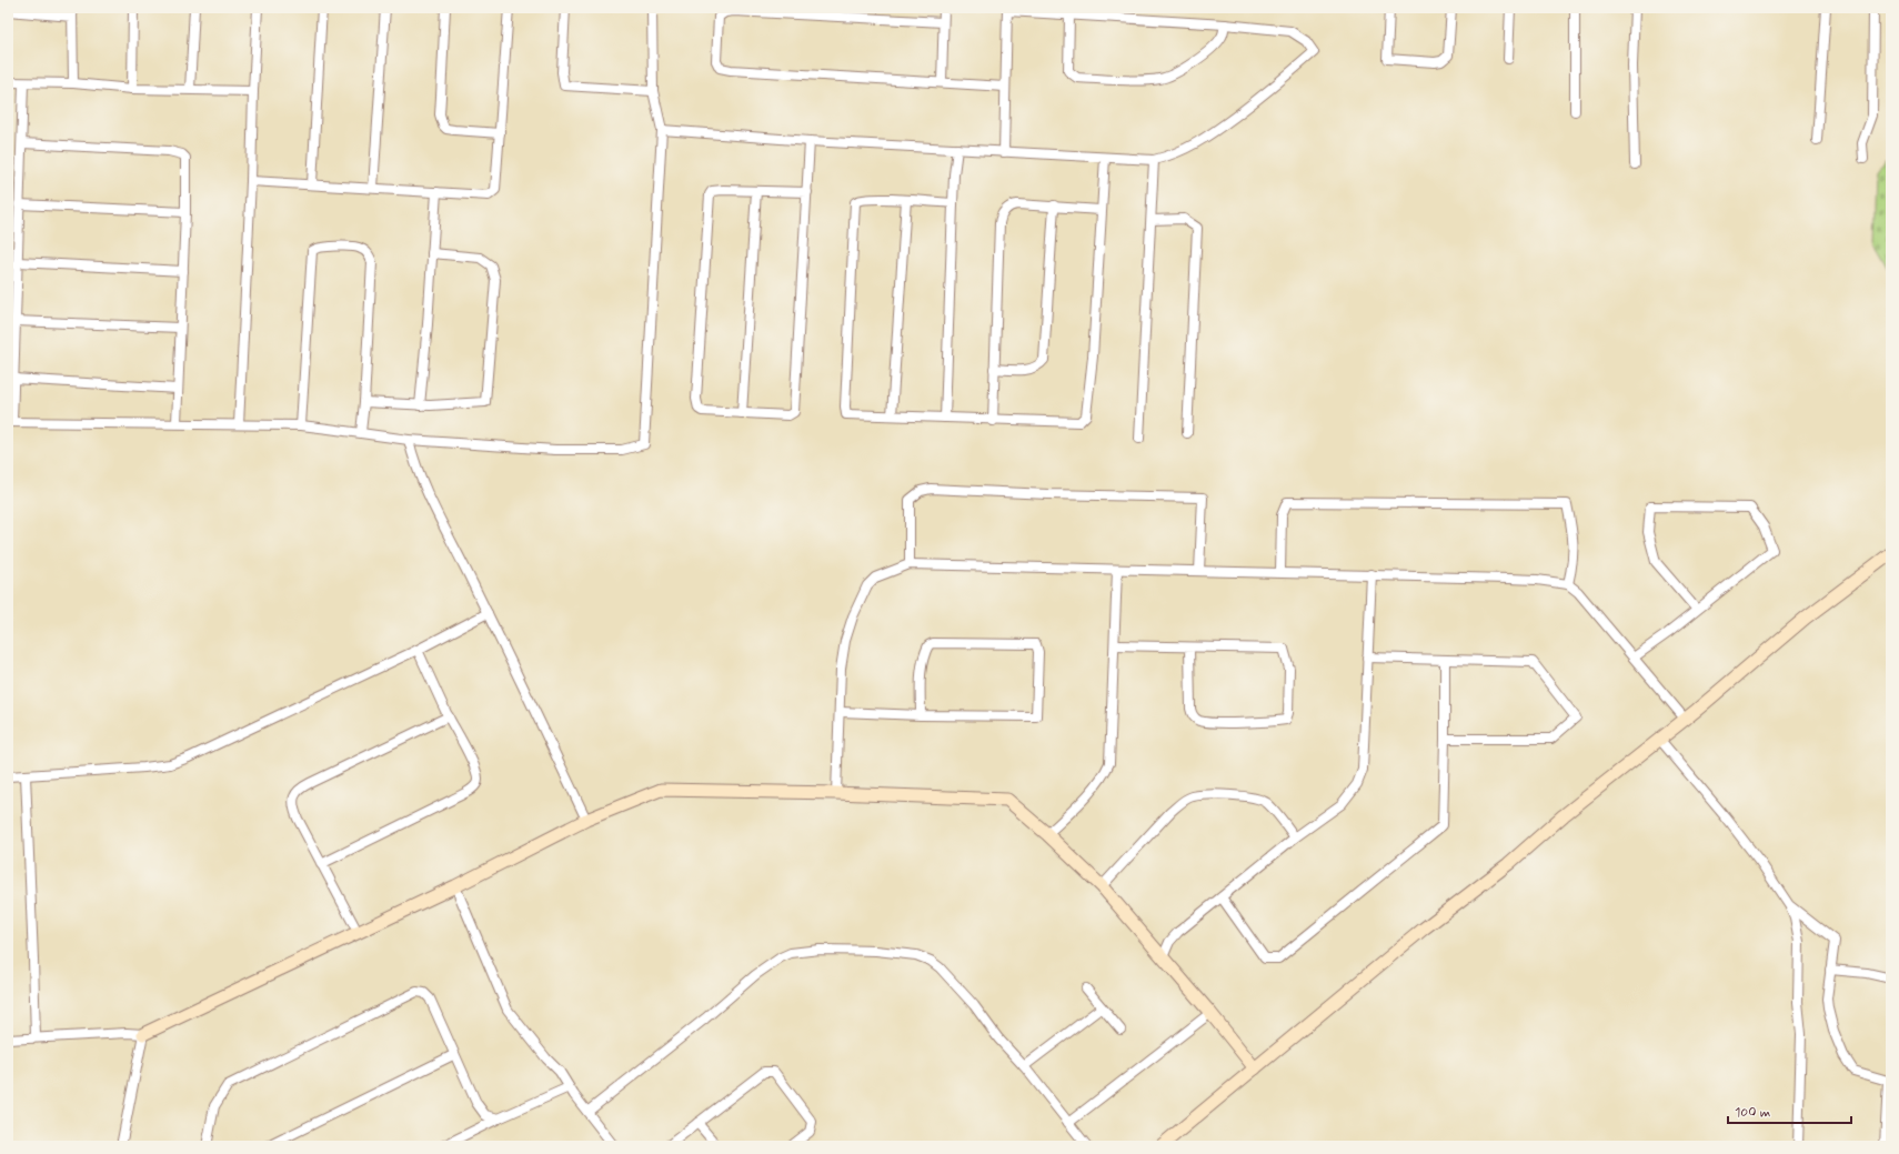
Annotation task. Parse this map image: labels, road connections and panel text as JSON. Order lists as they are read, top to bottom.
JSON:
{
  "scale_bar": "100 m"
}
